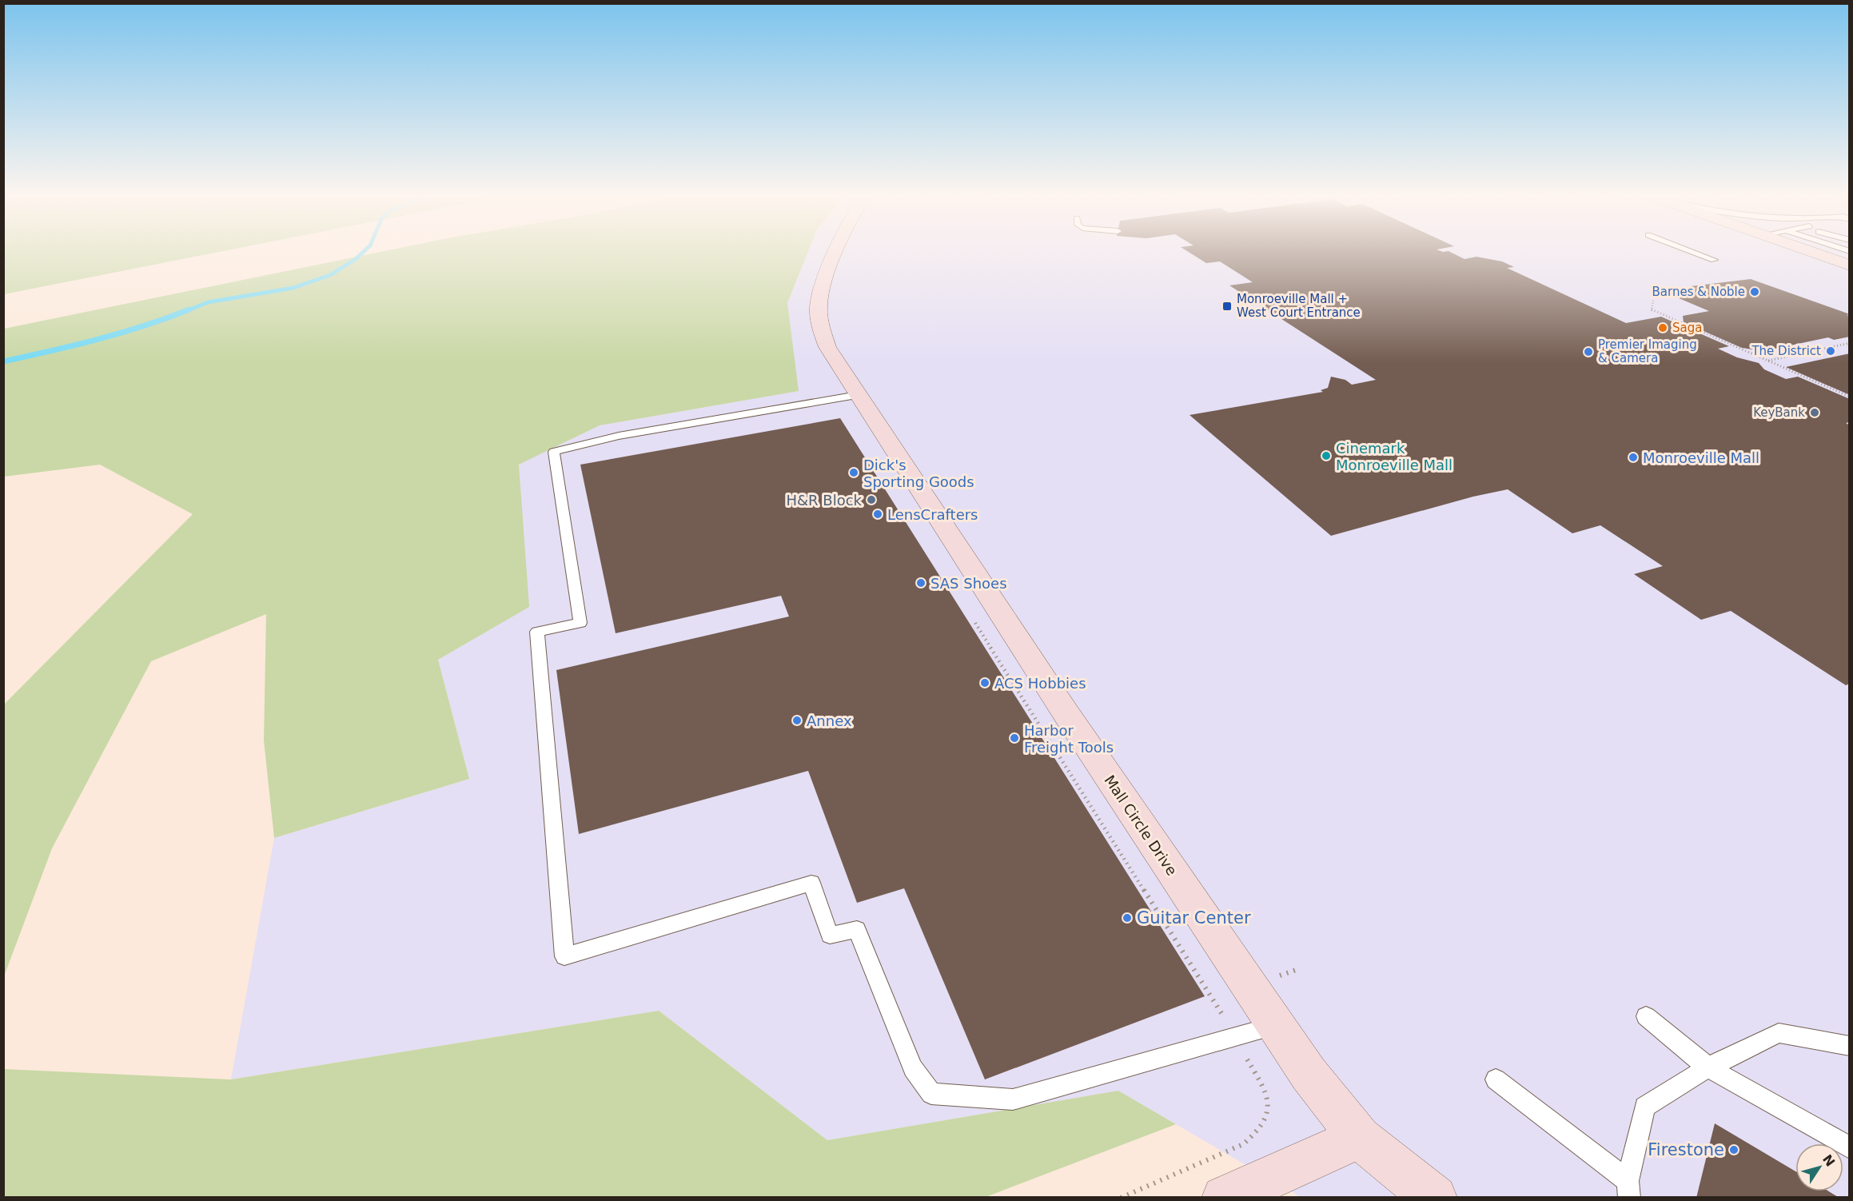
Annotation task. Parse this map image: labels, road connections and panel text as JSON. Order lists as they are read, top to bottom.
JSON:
{
  "streets": {
    "street": ["Mall Circle Drive"]
  },
  "places": {
    "other": [
      "Barnes & Noble",
      "Saga",
      "The District",
      "Premier Imaging & Camera",
      "KeyBank",
      "Cinemark Monroeville Mall",
      "Monroeville Mall",
      "Dick's Sporting Goods",
      "H&R Block",
      "LensCrafters",
      "SAS Shoes",
      "ACS Hobbies",
      "Annex",
      "Harbor Freight Tools",
      "Guitar Center",
      "Firestone"
    ],
    "transit": ["Monroeville Mall + West Court Entrance"]
  },
  "north": "top right"
}
